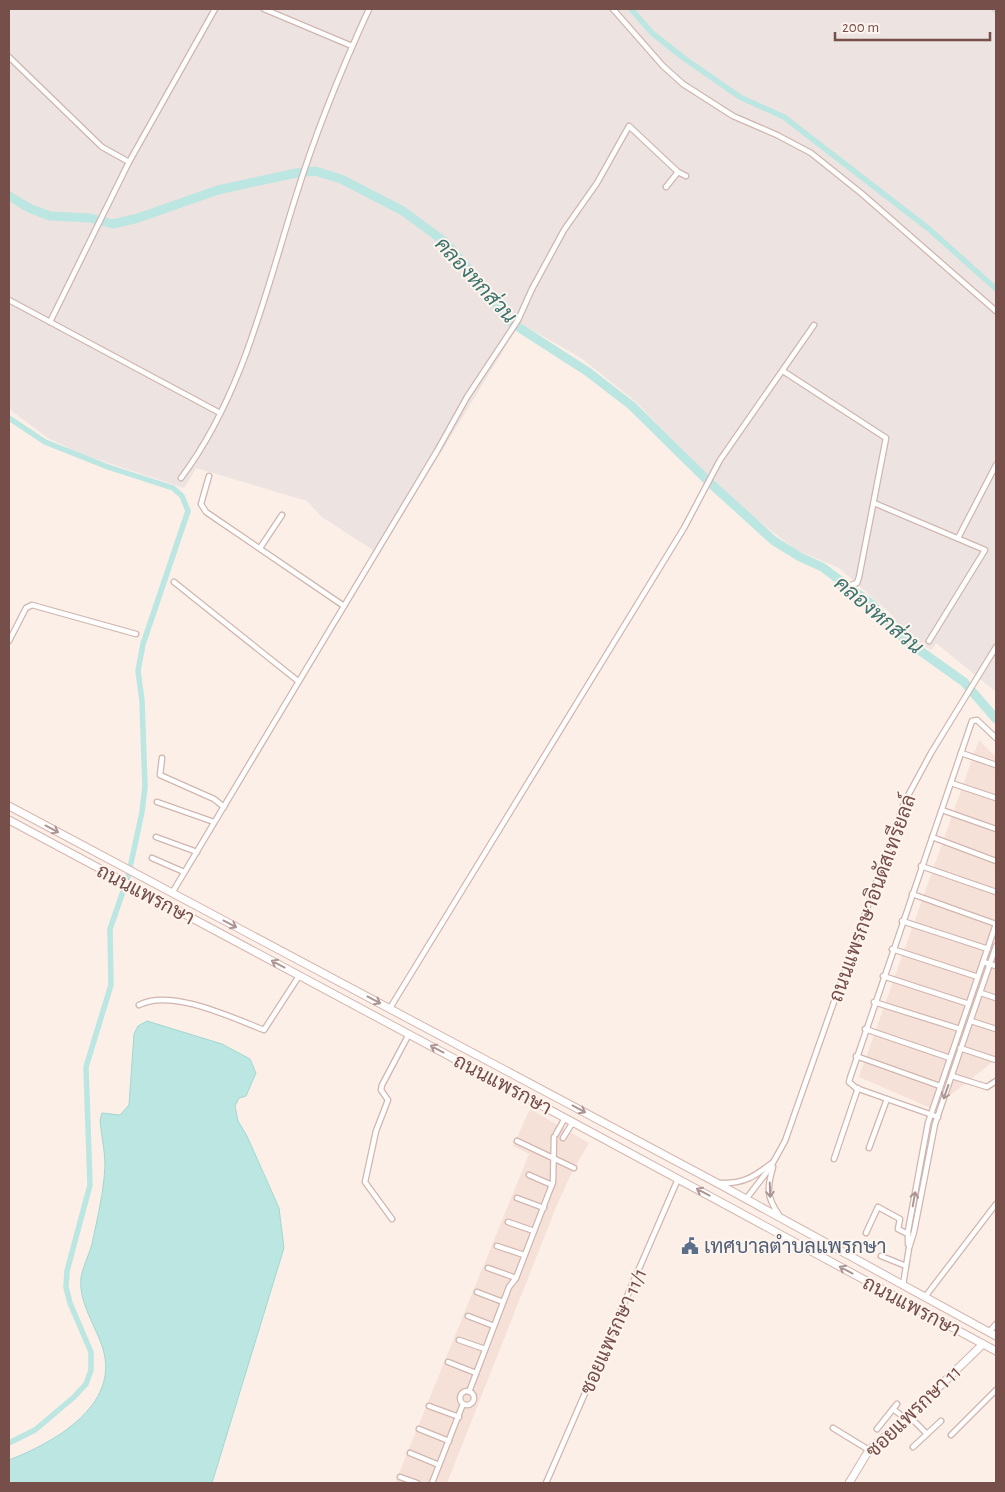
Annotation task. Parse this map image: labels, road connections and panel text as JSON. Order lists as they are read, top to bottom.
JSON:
{
  "streets": {
    "main road": ["ถนนแพรกษา", "ซอยแพรกษา 11"],
    "street": ["ถนนแพรกษาอินดัสเทรียลล์", "ซอยแพรกษา 11/1"]
  },
  "crossings": [
    ["ถนนแพรกษา", "ถนนแพรกษาอินดัสเทรียลล์"],
    ["ถนนแพรกษา", "ซอยแพรกษา 11/1"],
    ["ถนนแพรกษา", "ซอยแพรกษา 11"]
  ],
  "water": ["คลองหกส่วน"],
  "places": {
    "public building": ["เทศบาลตำบลแพรกษา"]
  },
  "scale_bar": "200 m"
}
